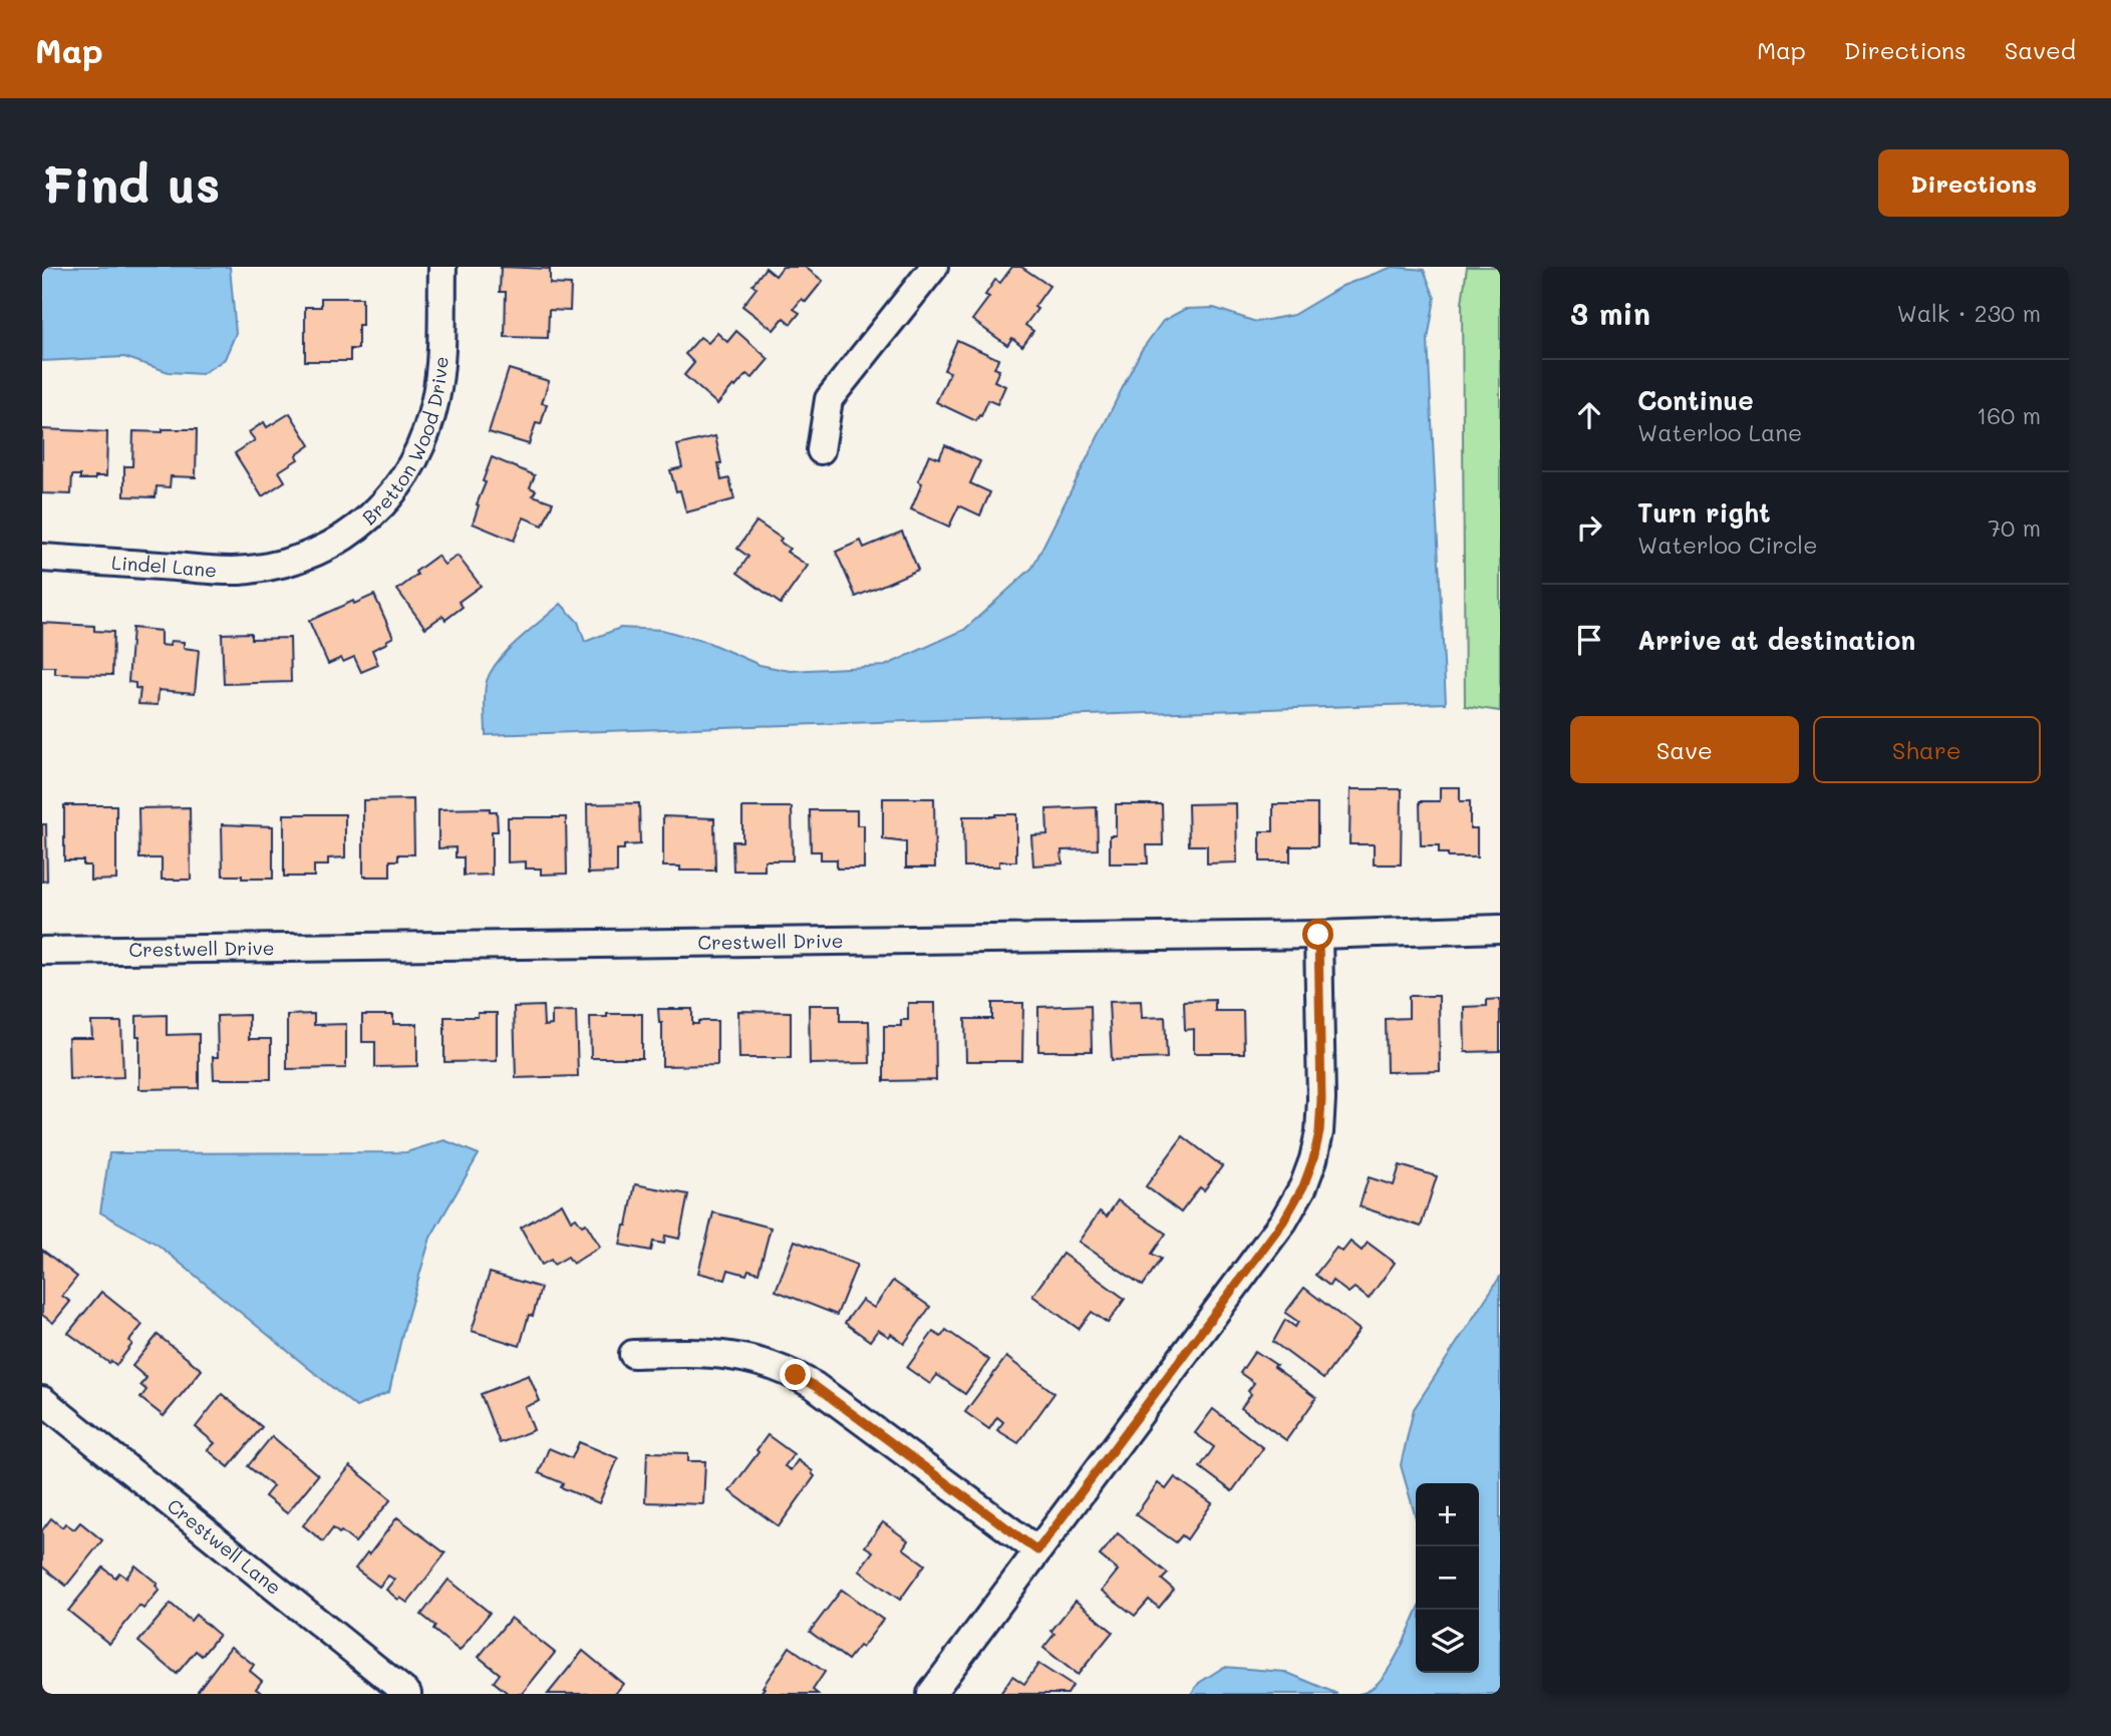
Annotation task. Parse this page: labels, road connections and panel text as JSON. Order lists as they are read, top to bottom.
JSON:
{
  "streets": {
    "street": [
      "Bretton Wood Drive",
      "Lindel Lane",
      "Crestwell Drive",
      "Crestwell Lane"
    ]
  },
  "crossings": [
    ["Bretton Wood Drive", "Lindel Lane"]
  ],
  "page": {
    "header": "Map",
    "nav": ["Map", "Directions", "Saved"],
    "buttons": [
      "Directions",
      ["Save", "Share"]
    ],
    "title": "Find us",
    "heading": ["3 min", "Walk · 230 m"],
    "list": [
      ["Continue", "Waterloo Lane", "160 m"],
      ["Turn right", "Waterloo Circle", "70 m"],
      "Arrive at destination"
    ],
    "map_buttons": ["+", "−"]
  }
}
